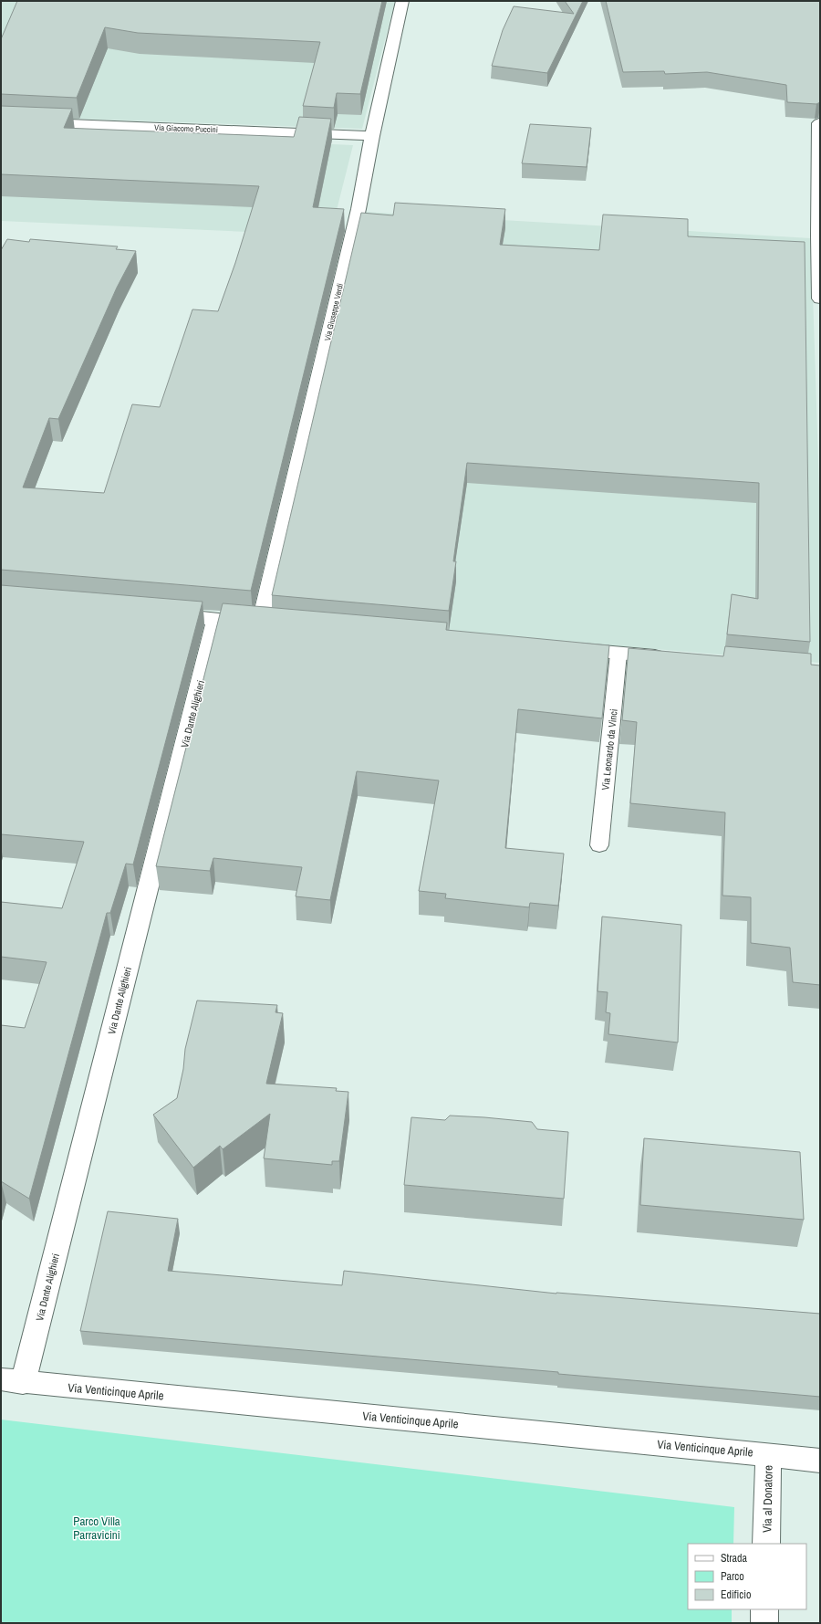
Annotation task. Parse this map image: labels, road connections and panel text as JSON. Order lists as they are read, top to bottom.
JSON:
{
  "streets": {
    "street": [
      "Via Giacomo Puccini",
      "Via Giuseppe Verdi",
      "Via Dante Alighieri",
      "Via Venticinque Aprile",
      "Via al Donatore"
    ],
    "lane": ["Via Leonardo da Vinci"]
  },
  "crossings": [
    ["Via Giacomo Puccini", "Via Giuseppe Verdi"],
    ["Via Giuseppe Verdi", "Via Dante Alighieri"],
    ["Via Dante Alighieri", "Via Venticinque Aprile"],
    ["Via Venticinque Aprile", "Via al Donatore"]
  ],
  "parks": ["Parco Villa Parravicini"],
  "legend": ["Strada", "Parco", "Edificio"]
}
